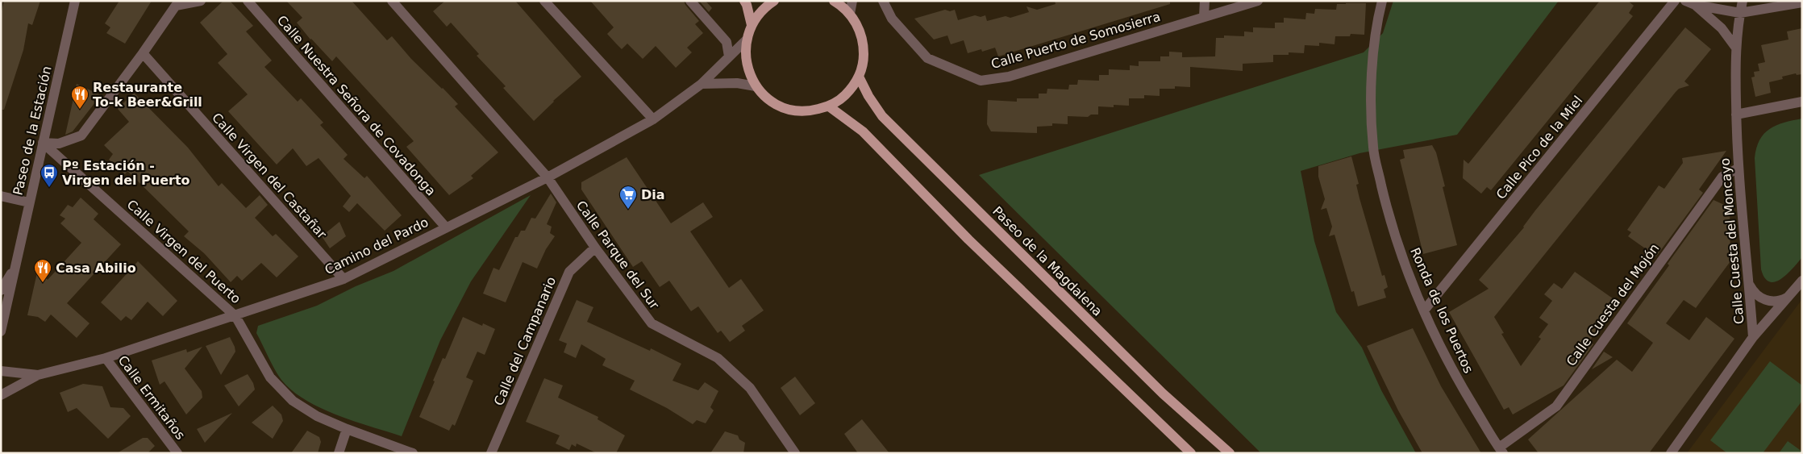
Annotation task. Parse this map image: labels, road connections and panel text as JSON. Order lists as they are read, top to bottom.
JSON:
{
  "streets": {
    "main road": ["Paseo de la Magdalena"],
    "street": [
      "Calle Puerto de Somosierra",
      "Calle Nuestra Señora de Covadonga",
      "Paseo de la Estación",
      "Calle Pico de la Miel",
      "Calle Virgen del Castañar",
      "Calle Cuesta del Moncayo",
      "Camino del Pardo",
      "Calle Virgen del Puerto",
      "Calle Parque del Sur",
      "Calle Cuesta del Mojón",
      "Ronda de los Puertos",
      "Calle del Campanario",
      "Calle Ermitaños"
    ]
  },
  "crossings": [
    ["Calle Nuestra Señora de Covadonga", "Camino del Pardo"],
    ["Paseo de la Estación", "Calle Virgen del Puerto"],
    ["Calle Pico de la Miel", "Ronda de los Puertos"],
    ["Calle Virgen del Castañar", "Camino del Pardo"],
    ["Calle Cuesta del Moncayo", "Calle Cuesta del Mojón"],
    ["Camino del Pardo", "Calle Virgen del Puerto"],
    ["Camino del Pardo", "Calle Parque del Sur"],
    ["Camino del Pardo", "Calle Ermitaños"],
    ["Calle Parque del Sur", "Calle del Campanario"],
    ["Calle Cuesta del Mojón", "Ronda de los Puertos"]
  ],
  "places": {
    "restaurant": ["Restaurante To-k Beer&Grill", "Casa Abilio"],
    "bus stop": ["Pº Estación - Virgen del Puerto"],
    "supermarket": ["Dia"]
  }
}
